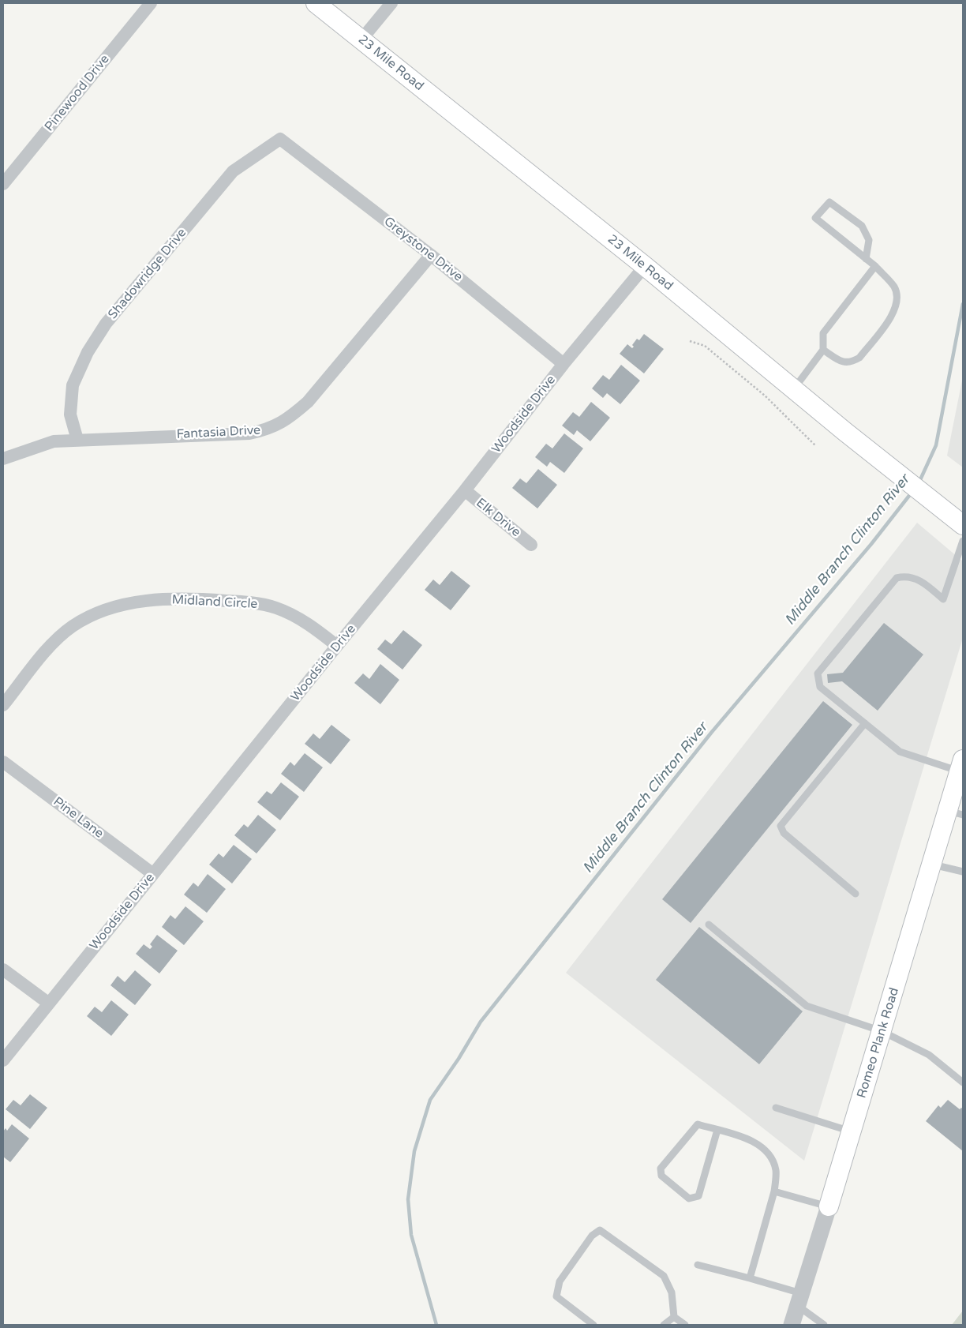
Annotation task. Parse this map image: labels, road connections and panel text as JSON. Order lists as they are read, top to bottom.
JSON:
{
  "streets": {
    "main road": ["23 Mile Road", "Romeo Plank Road"],
    "street": [
      "Pinewood Drive",
      "Greystone Drive",
      "Shadowridge Drive",
      "Woodside Drive",
      "Fantasia Drive",
      "Elk Drive",
      "Midland Circle",
      "Pine Lane"
    ]
  },
  "crossings": [
    ["23 Mile Road", "Woodside Drive"],
    ["Greystone Drive", "Shadowridge Drive"],
    ["Greystone Drive", "Woodside Drive"],
    ["Greystone Drive", "Fantasia Drive"],
    ["Shadowridge Drive", "Fantasia Drive"],
    ["Woodside Drive", "Elk Drive"],
    ["Woodside Drive", "Midland Circle"],
    ["Woodside Drive", "Pine Lane"]
  ],
  "water": ["Middle Branch Clinton River"]
}
